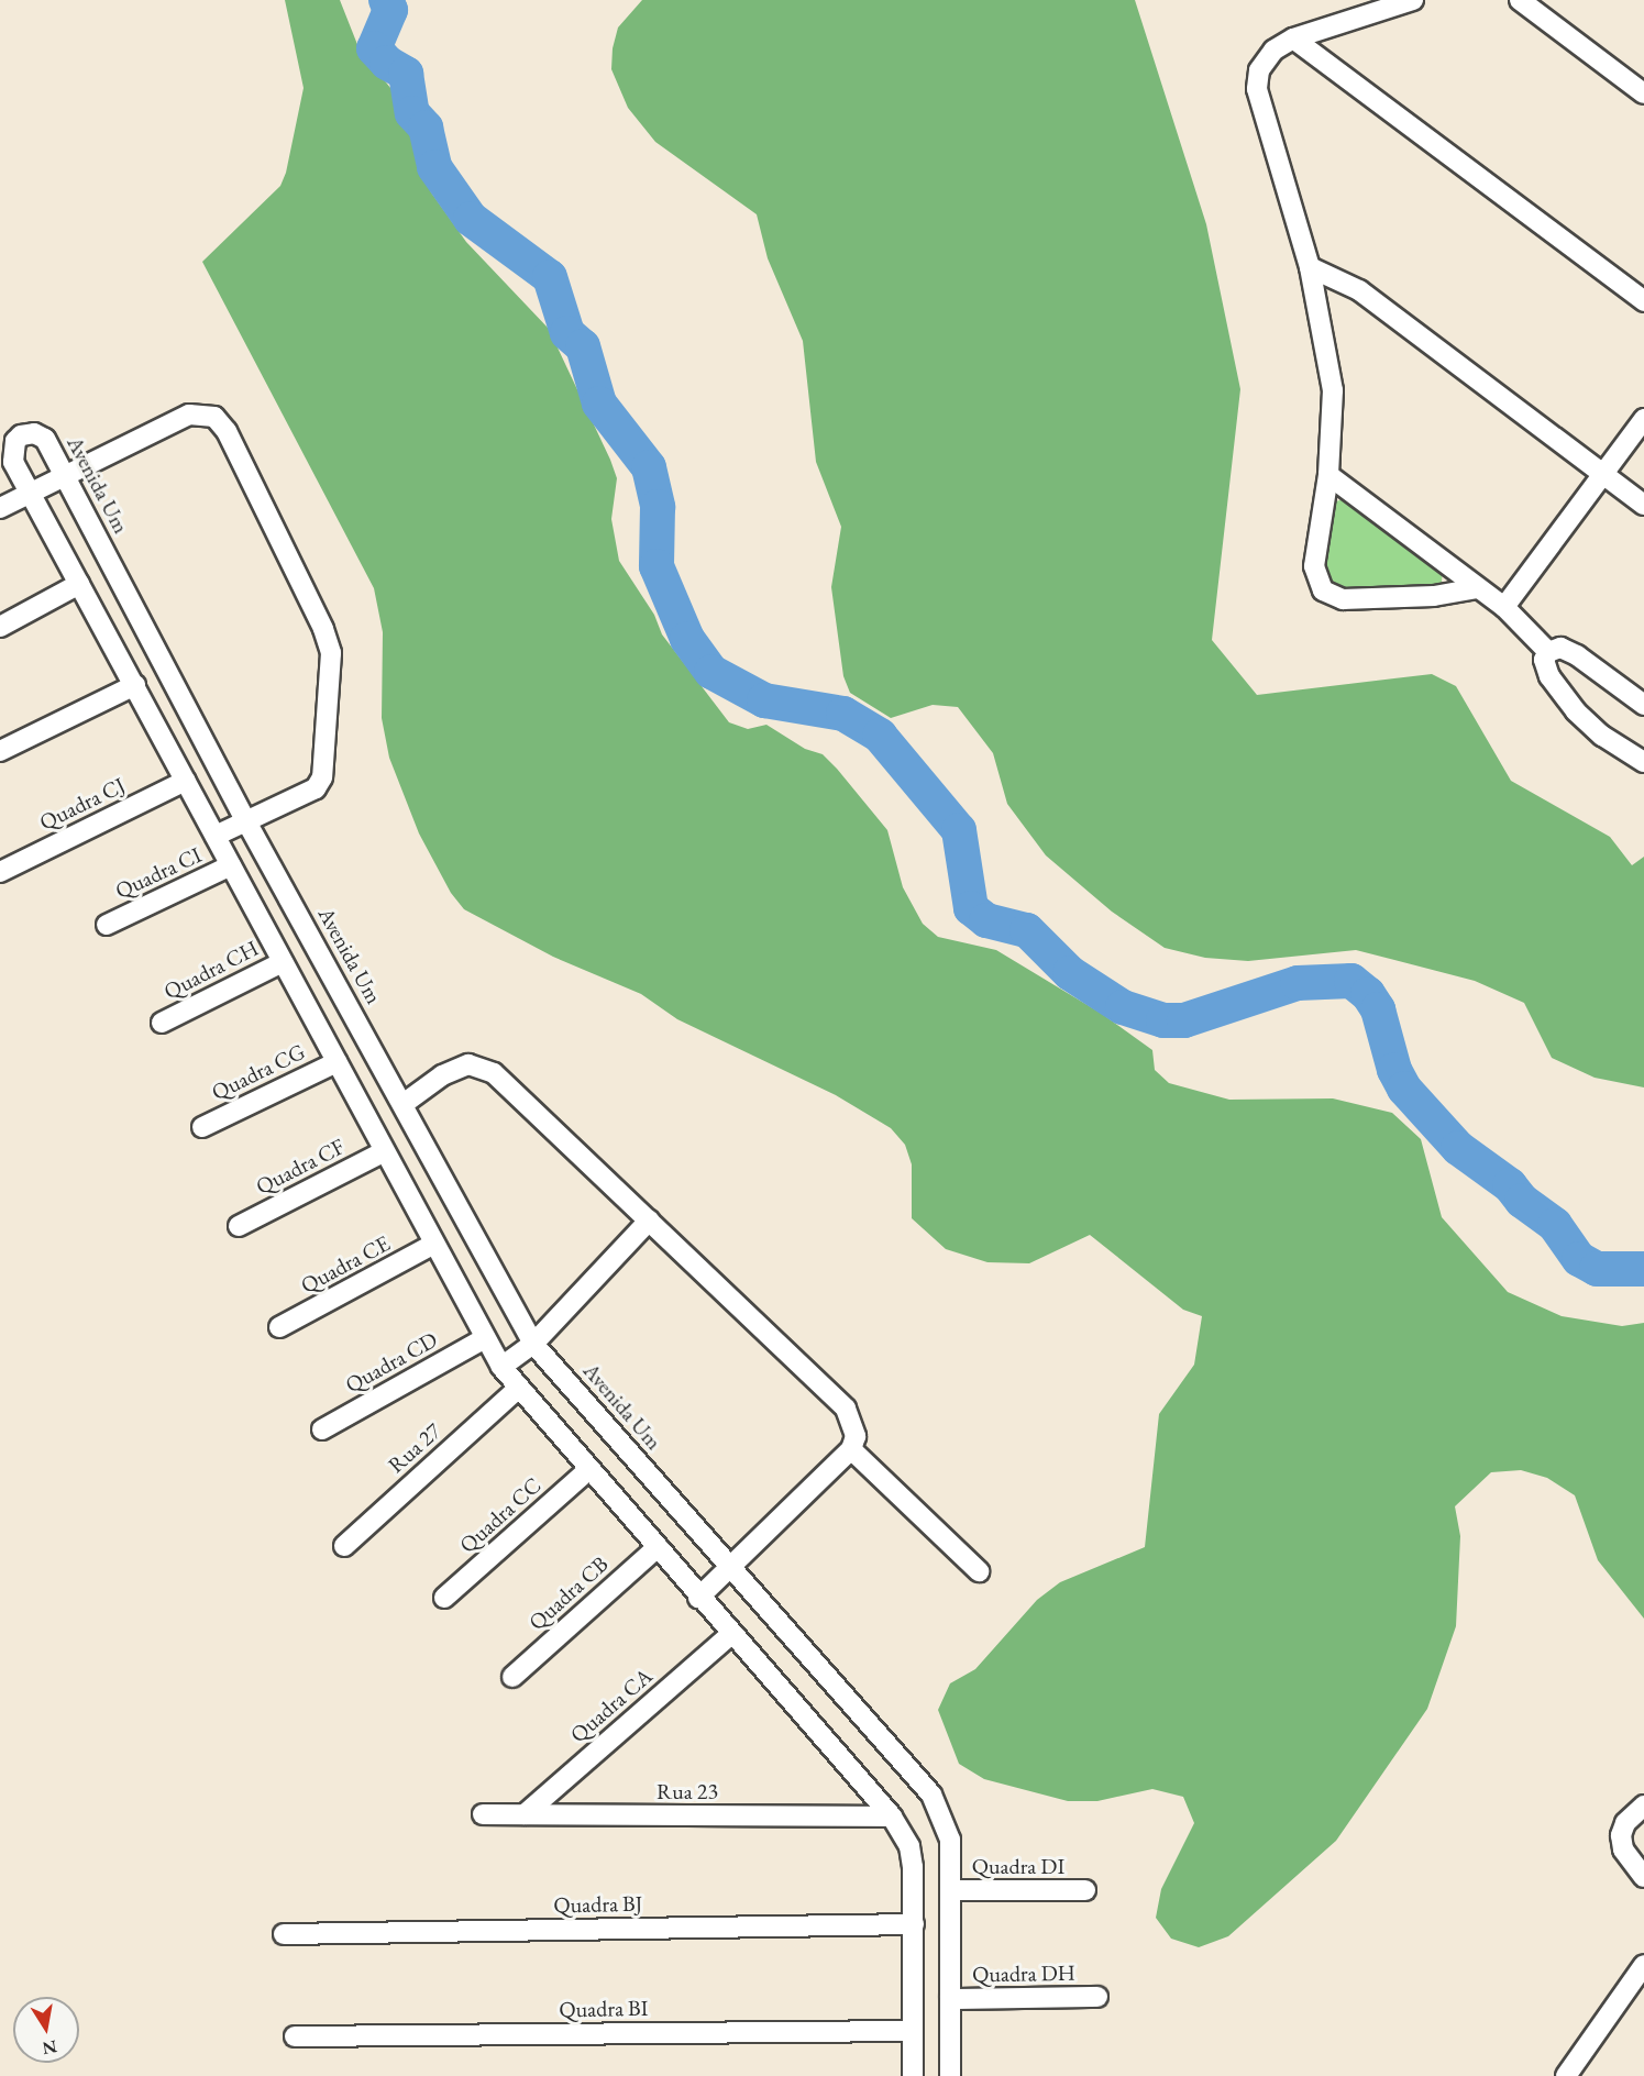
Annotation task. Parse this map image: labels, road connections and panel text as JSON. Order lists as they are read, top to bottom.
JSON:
{
  "streets": {
    "street": [
      "Avenida Um",
      "Quadra CJ",
      "Quadra CI",
      "Quadra CH",
      "Quadra CG",
      "Quadra CF",
      "Quadra CE",
      "Quadra CD",
      "Rua 27",
      "Quadra CC",
      "Quadra CB",
      "Quadra CA",
      "Rua 23",
      "Quadra DI",
      "Quadra BJ",
      "Quadra DH",
      "Quadra BI"
    ]
  },
  "crossings": [
    ["Avenida Um", "Quadra CJ"],
    ["Avenida Um", "Quadra CI"],
    ["Avenida Um", "Quadra CH"],
    ["Avenida Um", "Quadra CG"],
    ["Avenida Um", "Quadra CF"],
    ["Avenida Um", "Quadra CE"],
    ["Avenida Um", "Quadra CD"],
    ["Avenida Um", "Rua 27"],
    ["Avenida Um", "Quadra CC"],
    ["Avenida Um", "Quadra CB"],
    ["Avenida Um", "Quadra CA"],
    ["Avenida Um", "Rua 23"],
    ["Avenida Um", "Quadra DI"],
    ["Avenida Um", "Quadra BJ"],
    ["Avenida Um", "Quadra DH"],
    ["Avenida Um", "Quadra BI"],
    ["Quadra CA", "Rua 23"]
  ],
  "north": "bottom"
}
